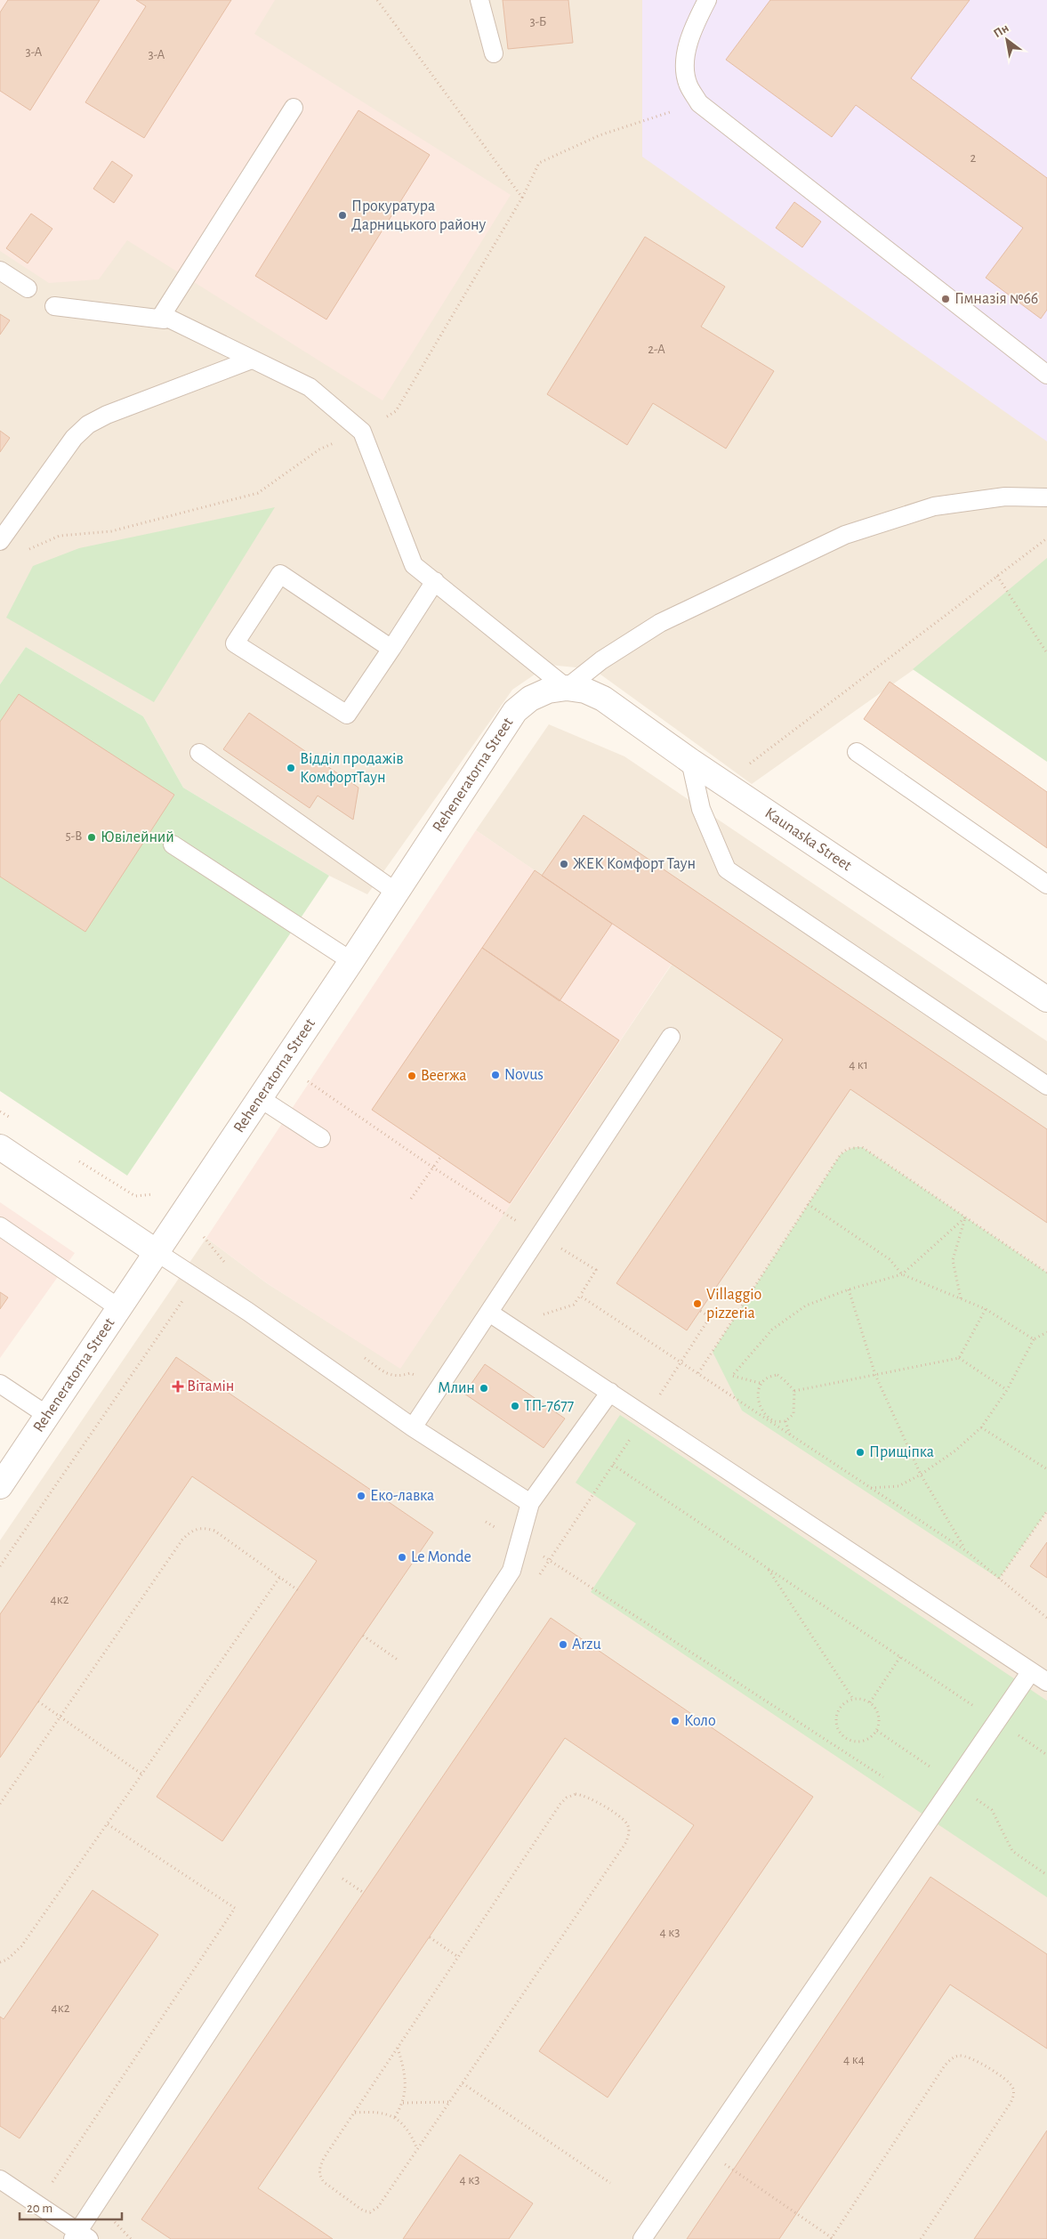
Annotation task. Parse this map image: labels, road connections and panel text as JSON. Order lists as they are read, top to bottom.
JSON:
{
  "streets": {
    "street": ["Reheneratorna Street", "Kaunaska Street"]
  },
  "crossings": [
    ["Reheneratorna Street", "Kaunaska Street"]
  ],
  "places": {
    "other": [
      "Прокуратура Дарницького району",
      "Гімназія №66",
      "Відділ продажів КомфортТаун",
      "Ювілейний",
      "ЖЕК Комфорт Таун",
      "Novus",
      "Beerжа",
      "Villaggio pizzeria",
      "Млин",
      "ТП-7677",
      "Прищіпка",
      "Еко-лавка",
      "Le Monde",
      "Arzu",
      "Коло"
    ],
    "health": ["Вітамін"]
  },
  "house_numbers": [
    "3-Б",
    "3-А",
    "3-А",
    "2",
    "2-А",
    "5-В",
    "4 к1",
    "4к2",
    "4 к3",
    "4к2",
    "4 к4",
    "4 к3"
  ],
  "scale_bar": "20 m",
  "north": "top left"
}
